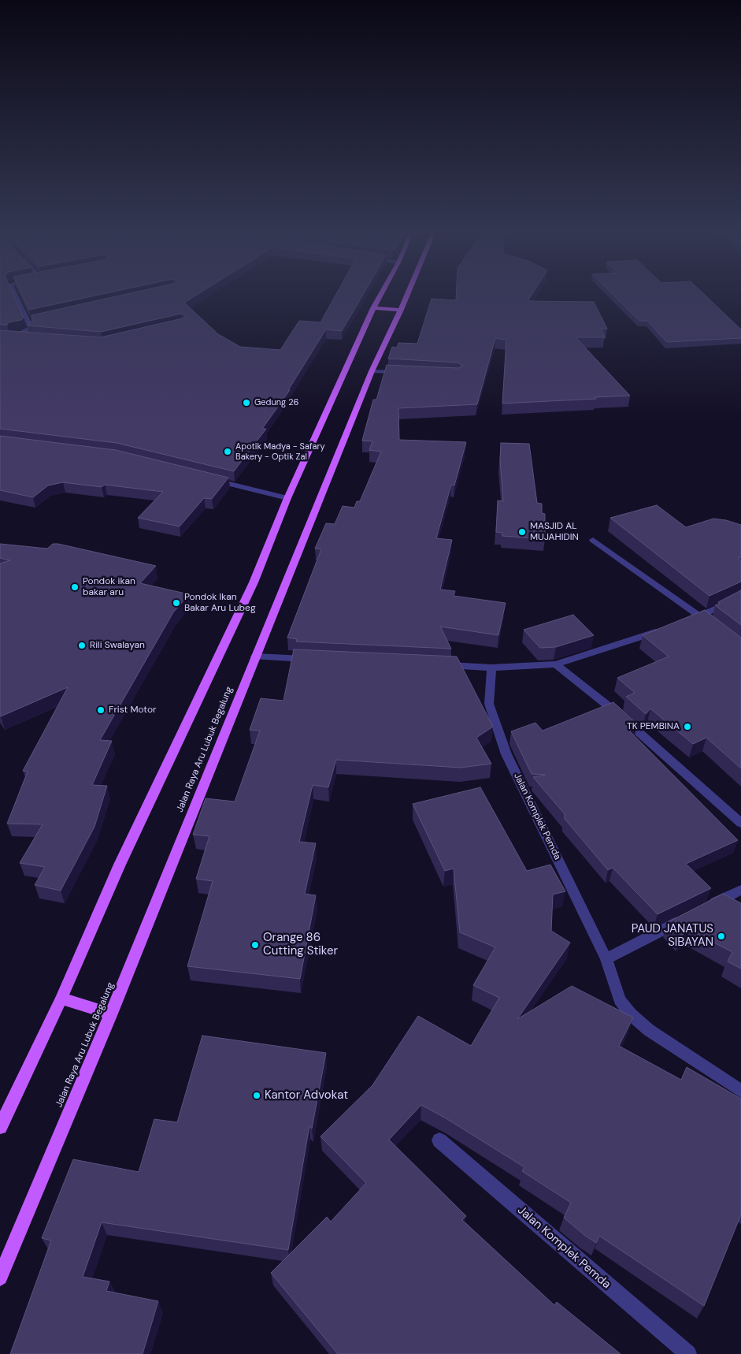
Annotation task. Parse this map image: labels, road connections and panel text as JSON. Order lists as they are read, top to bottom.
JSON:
{
  "streets": {
    "main road": ["Jalan Raya Aru Lubuk Begalung"],
    "street": ["Jalan Komplek Pemda"]
  },
  "places": [
    "Gedung 26",
    "Apotik Madya - Safary Bakery - Optik Zal",
    "MASJID AL MUJAHIDIN",
    "Pondok ikan bakar aru",
    "Pondok Ikan Bakar Aru Lubeg",
    "Rili Swalayan",
    "Frist Motor",
    "TK PEMBINA",
    "PAUD JANATUS SIBAYAN",
    "Orange 86 Cutting Stiker",
    "Kantor Advokat"
  ]
}
